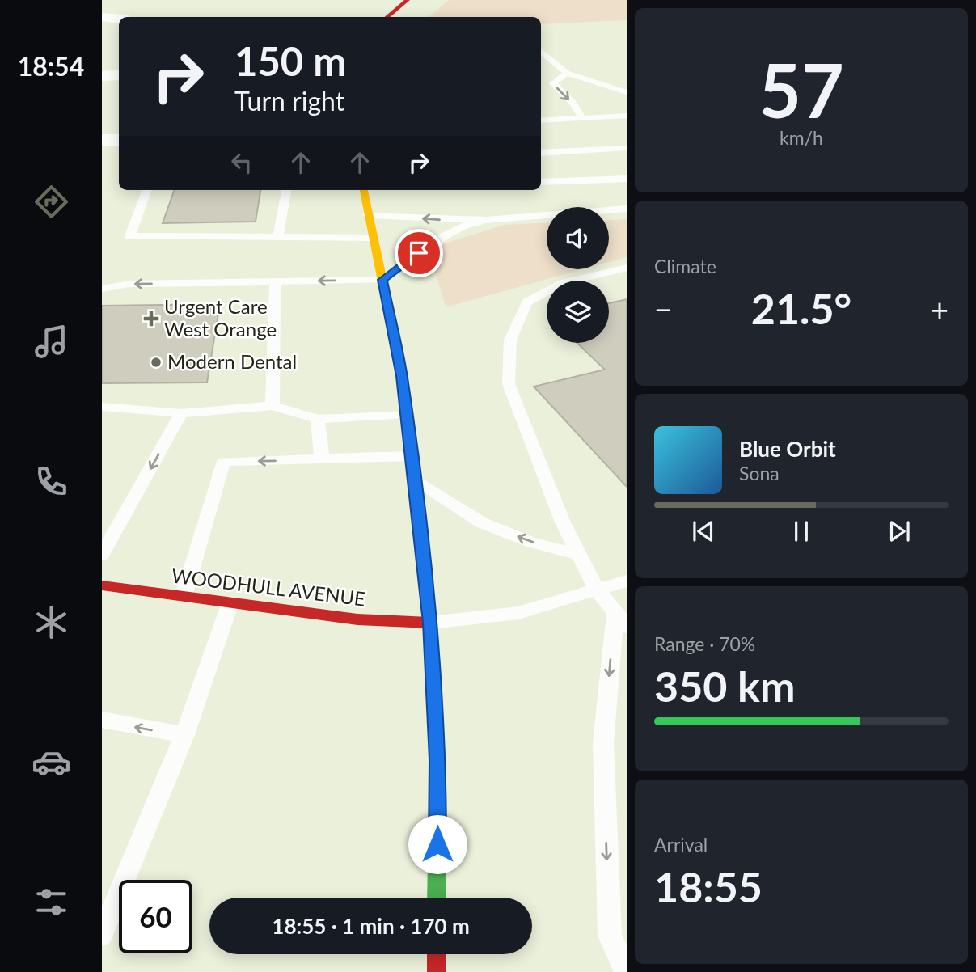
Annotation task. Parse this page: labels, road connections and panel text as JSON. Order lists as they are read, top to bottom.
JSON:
{
  "streets": {
    "main road": ["WOODHULL AVENUE"]
  },
  "places": {
    "health": ["Urgent Care West Orange"],
    "other": ["Modern Dental"]
  },
  "page": {
    "tabs": "18:54",
    "tile": [
      ["57", "km/h"],
      "Climate",
      ["Range · 70%", "350 km"],
      ["Arrival", "18:55"]
    ],
    "turn": ["150 m", "Turn right"],
    "heat": ["−", "21.5°", "+"],
    "song": ["Blue Orbit", "Sona"],
    "limit": "60",
    "trip": "18:55 · 1 min · 170 m"
  }
}
